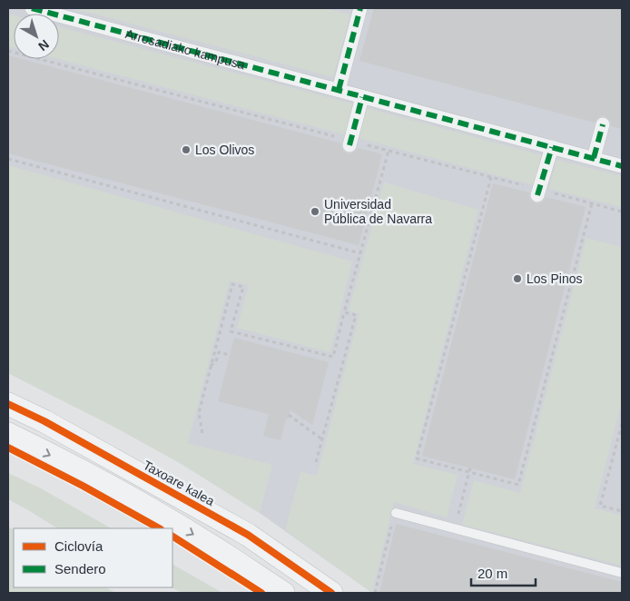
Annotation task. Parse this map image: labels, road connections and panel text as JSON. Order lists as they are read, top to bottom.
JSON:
{
  "streets": {
    "street": ["Arrosadiako kampusa", "Taxoare kalea"]
  },
  "places": ["Los Olivos", "Universidad Pública de Navarra", "Los Pinos"],
  "legend": ["Ciclovía", "Sendero"],
  "scale_bar": "20 m",
  "north": "bottom right"
}
